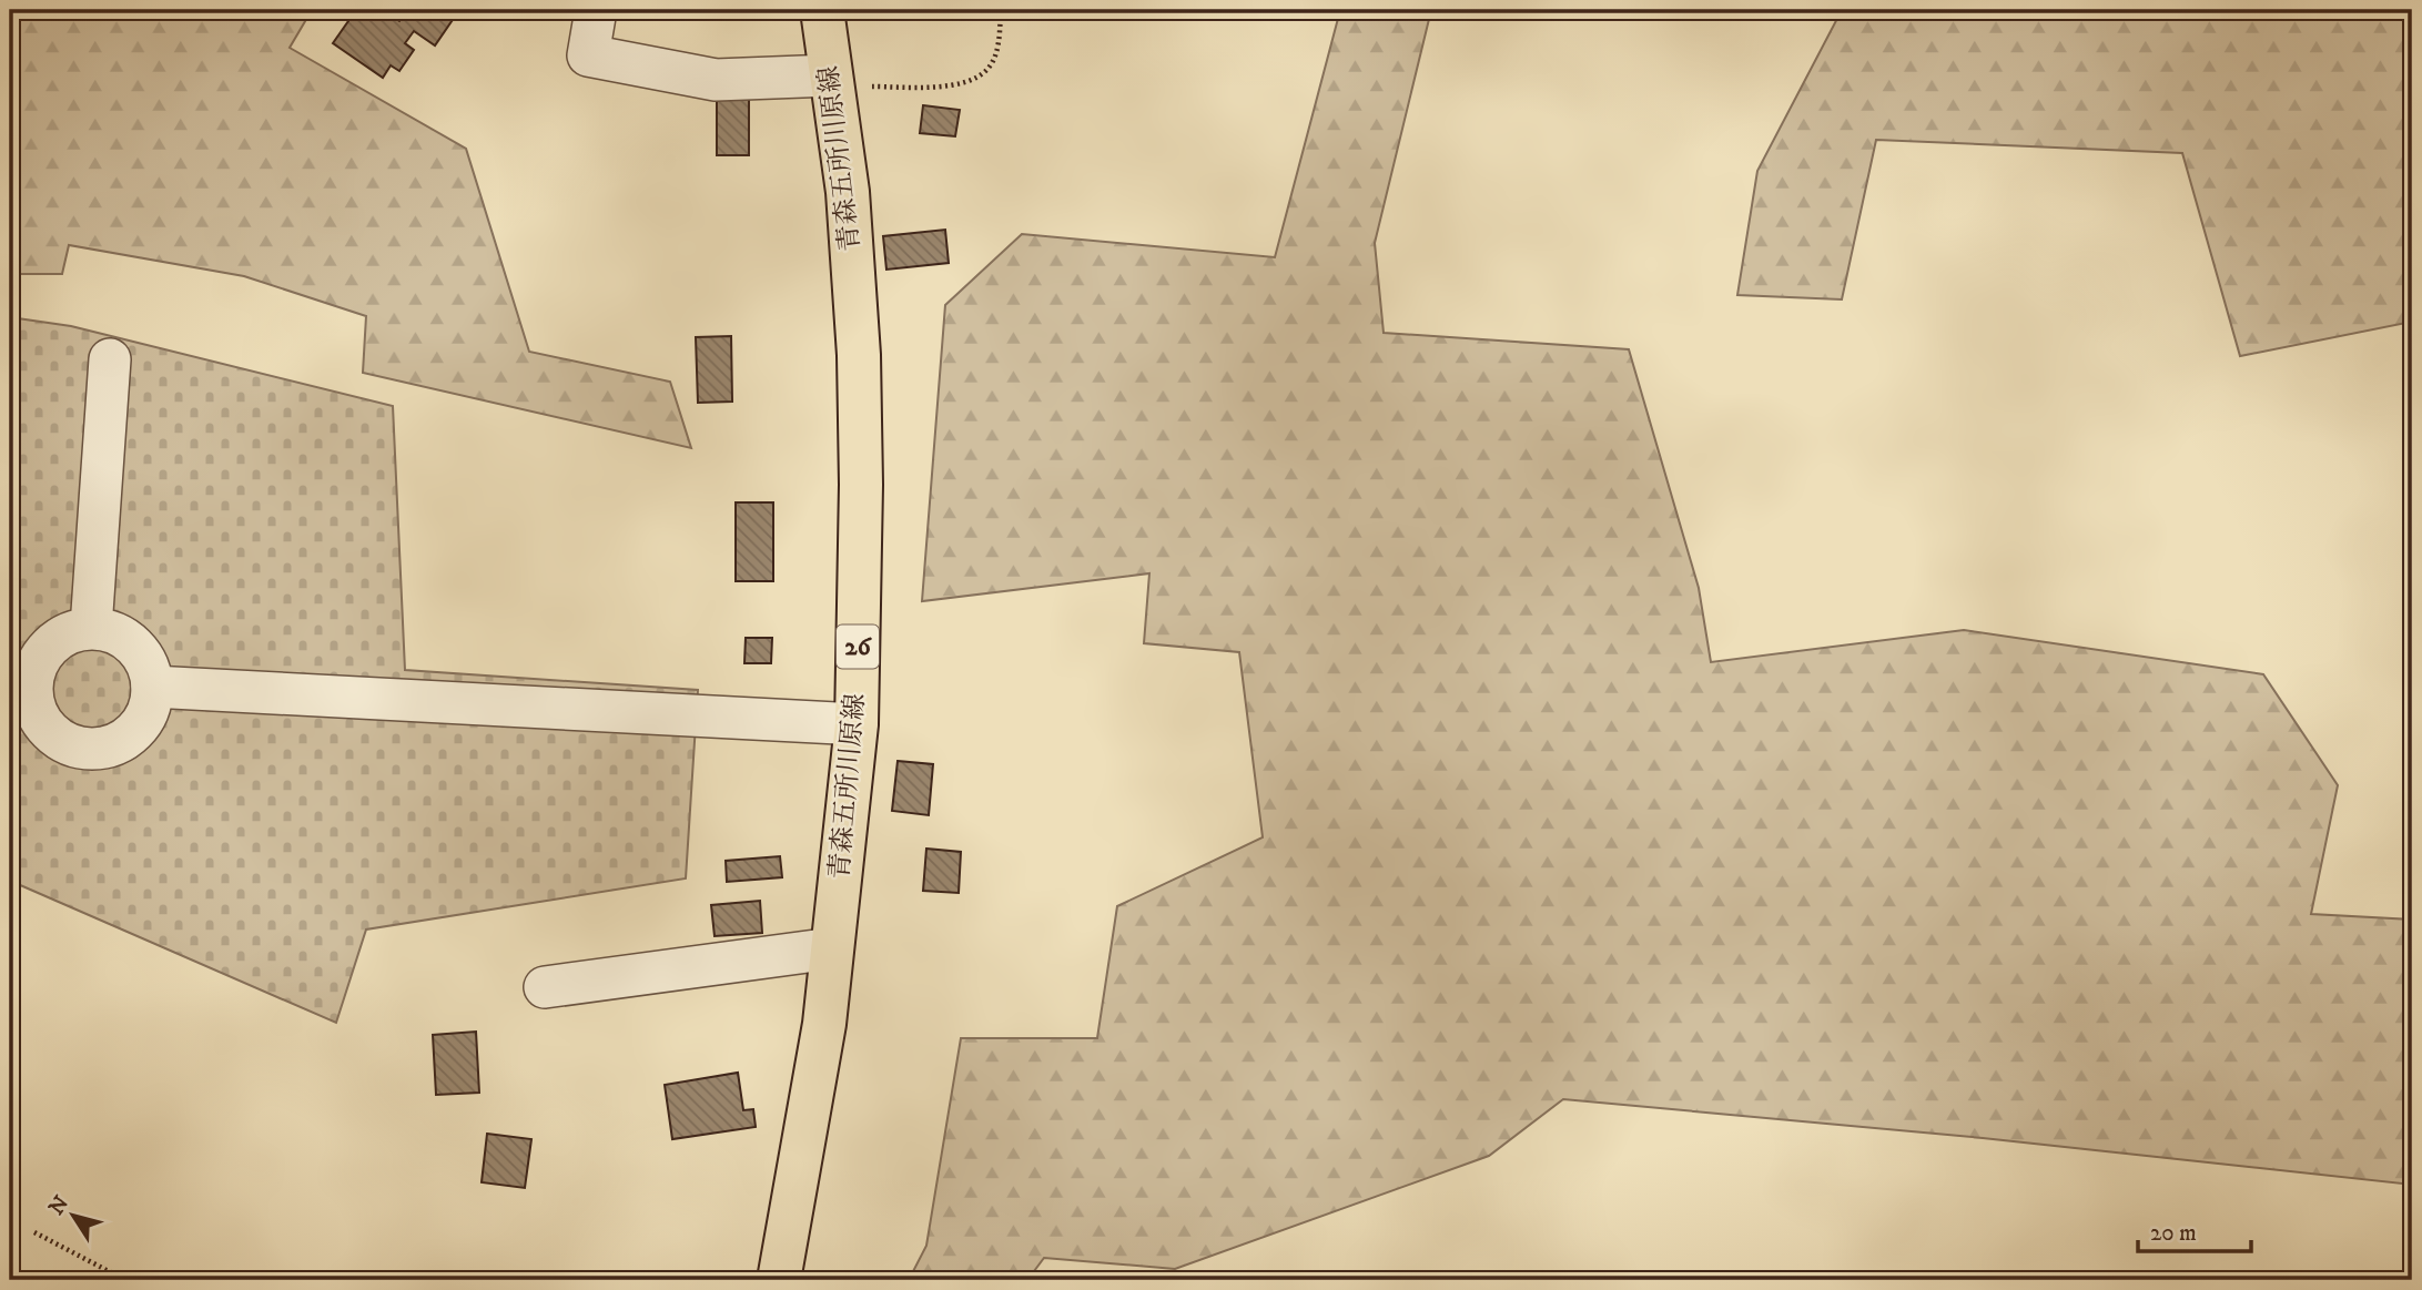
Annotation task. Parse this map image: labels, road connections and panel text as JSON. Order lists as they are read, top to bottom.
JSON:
{
  "streets": {
    "main road": ["青森五所川原線", "26"]
  },
  "scale_bar": "20 m",
  "north": "top left"
}
